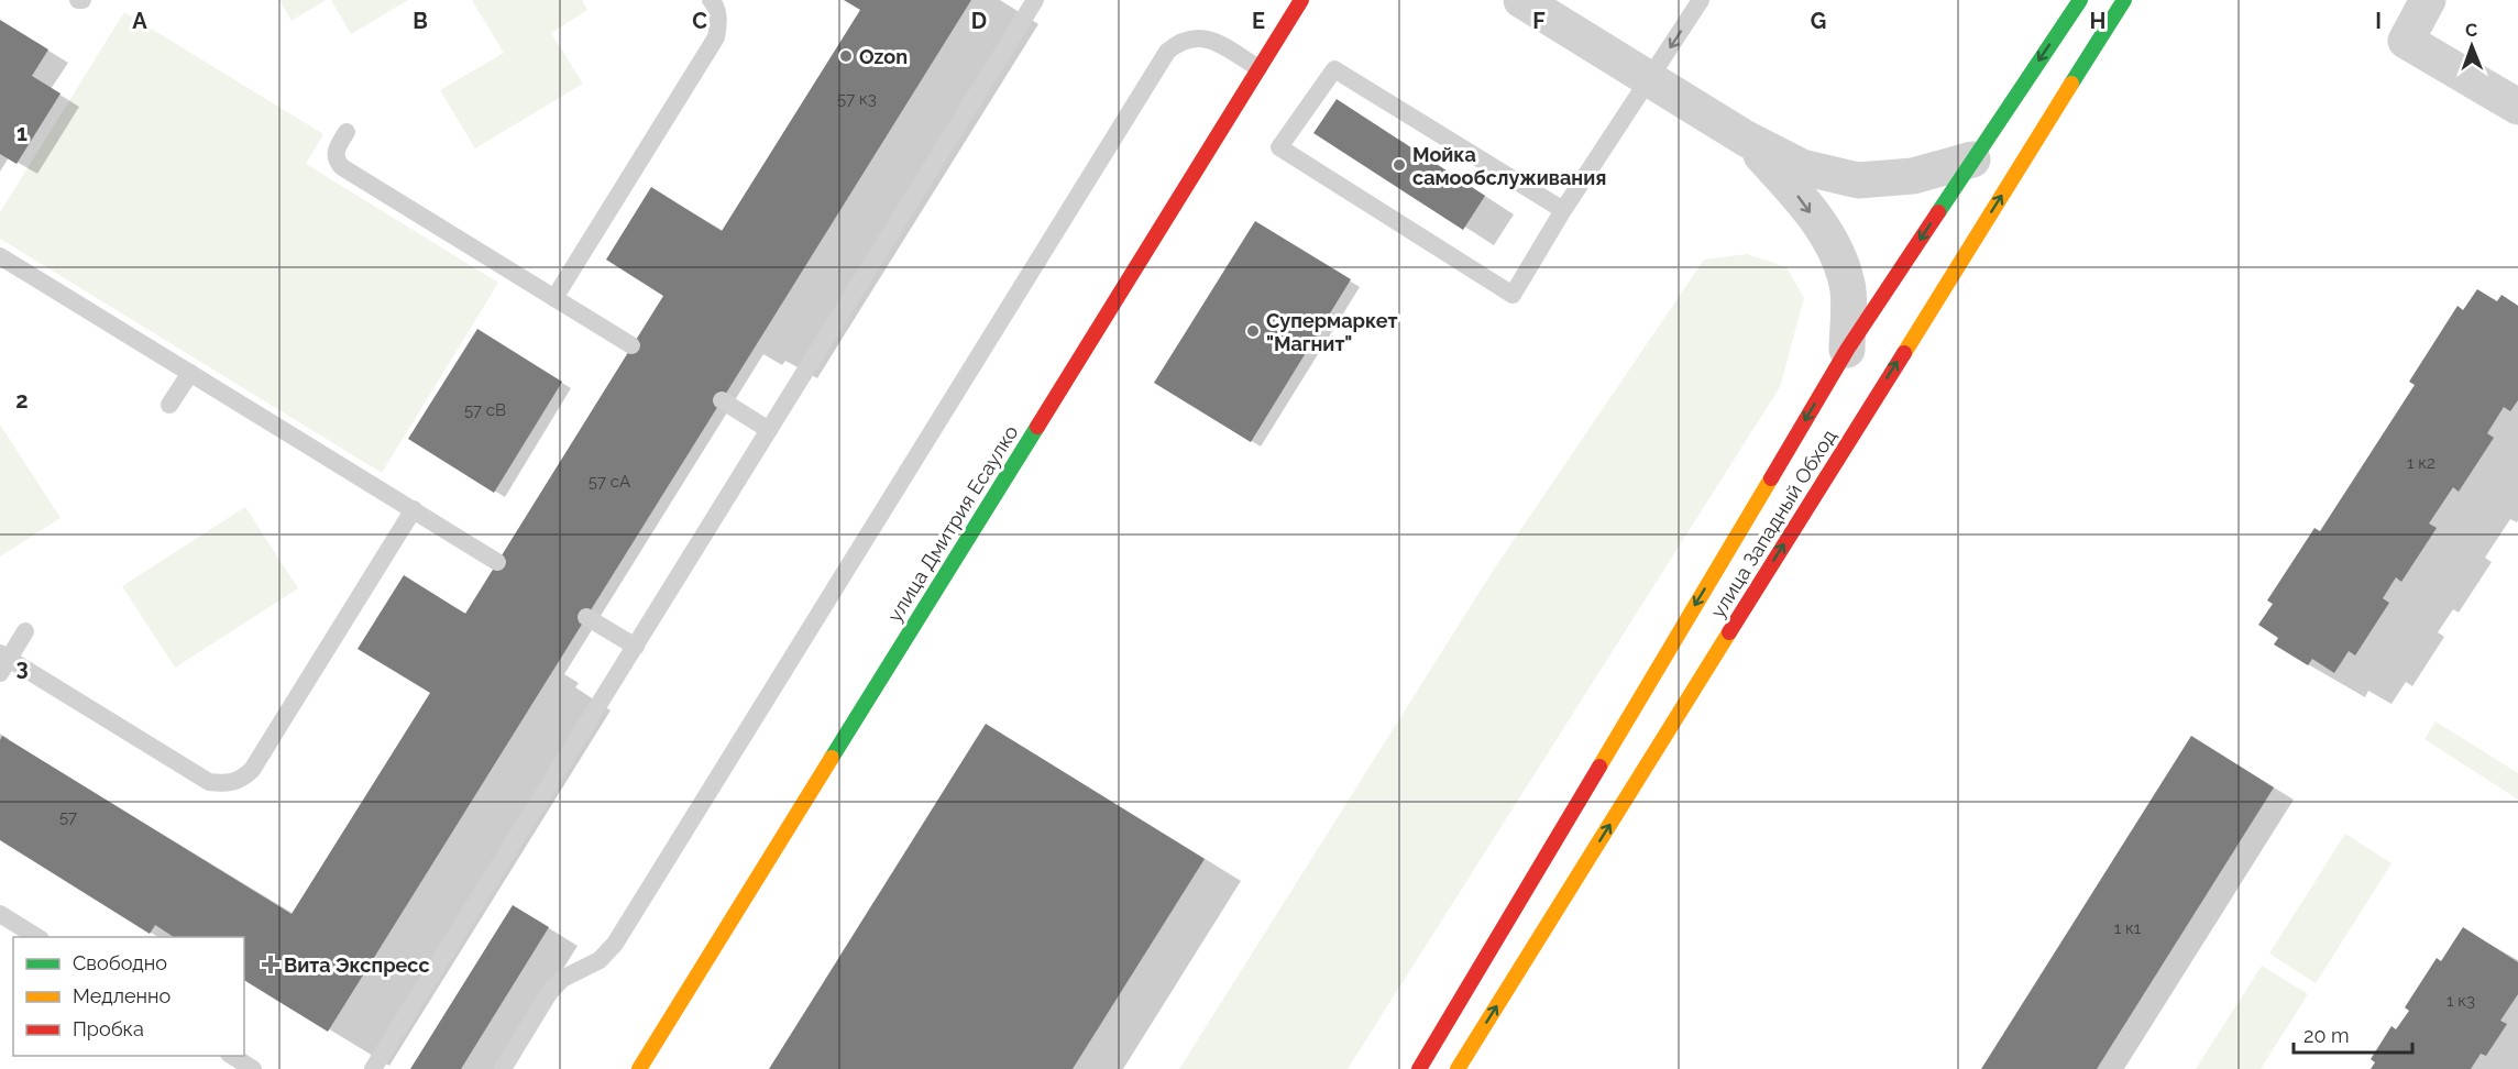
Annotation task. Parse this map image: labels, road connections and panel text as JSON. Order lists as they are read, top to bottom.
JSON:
{
  "streets": {
    "main road": ["улица Дмитрия Есаулко", "улица Западный Обход"]
  },
  "places": {
    "other": ["Ozon", "Мойка самообслуживания", "Супермаркет \"Магнит\""],
    "health": ["Вита Экспресс"]
  },
  "house_numbers": [
    "57 к3",
    "57 сВ",
    "1 к2",
    "57 сА",
    "57",
    "1 к1",
    "1 к3"
  ],
  "legend": ["Свободно", "Медленно", "Пробка"],
  "scale_bar": "20 m",
  "north": "top",
  "grid": {
    "columns": [
      "A",
      "B",
      "C",
      "D",
      "E",
      "F",
      "G",
      "H",
      "I"
    ],
    "rows": ["1", "2", "3"]
  }
}
